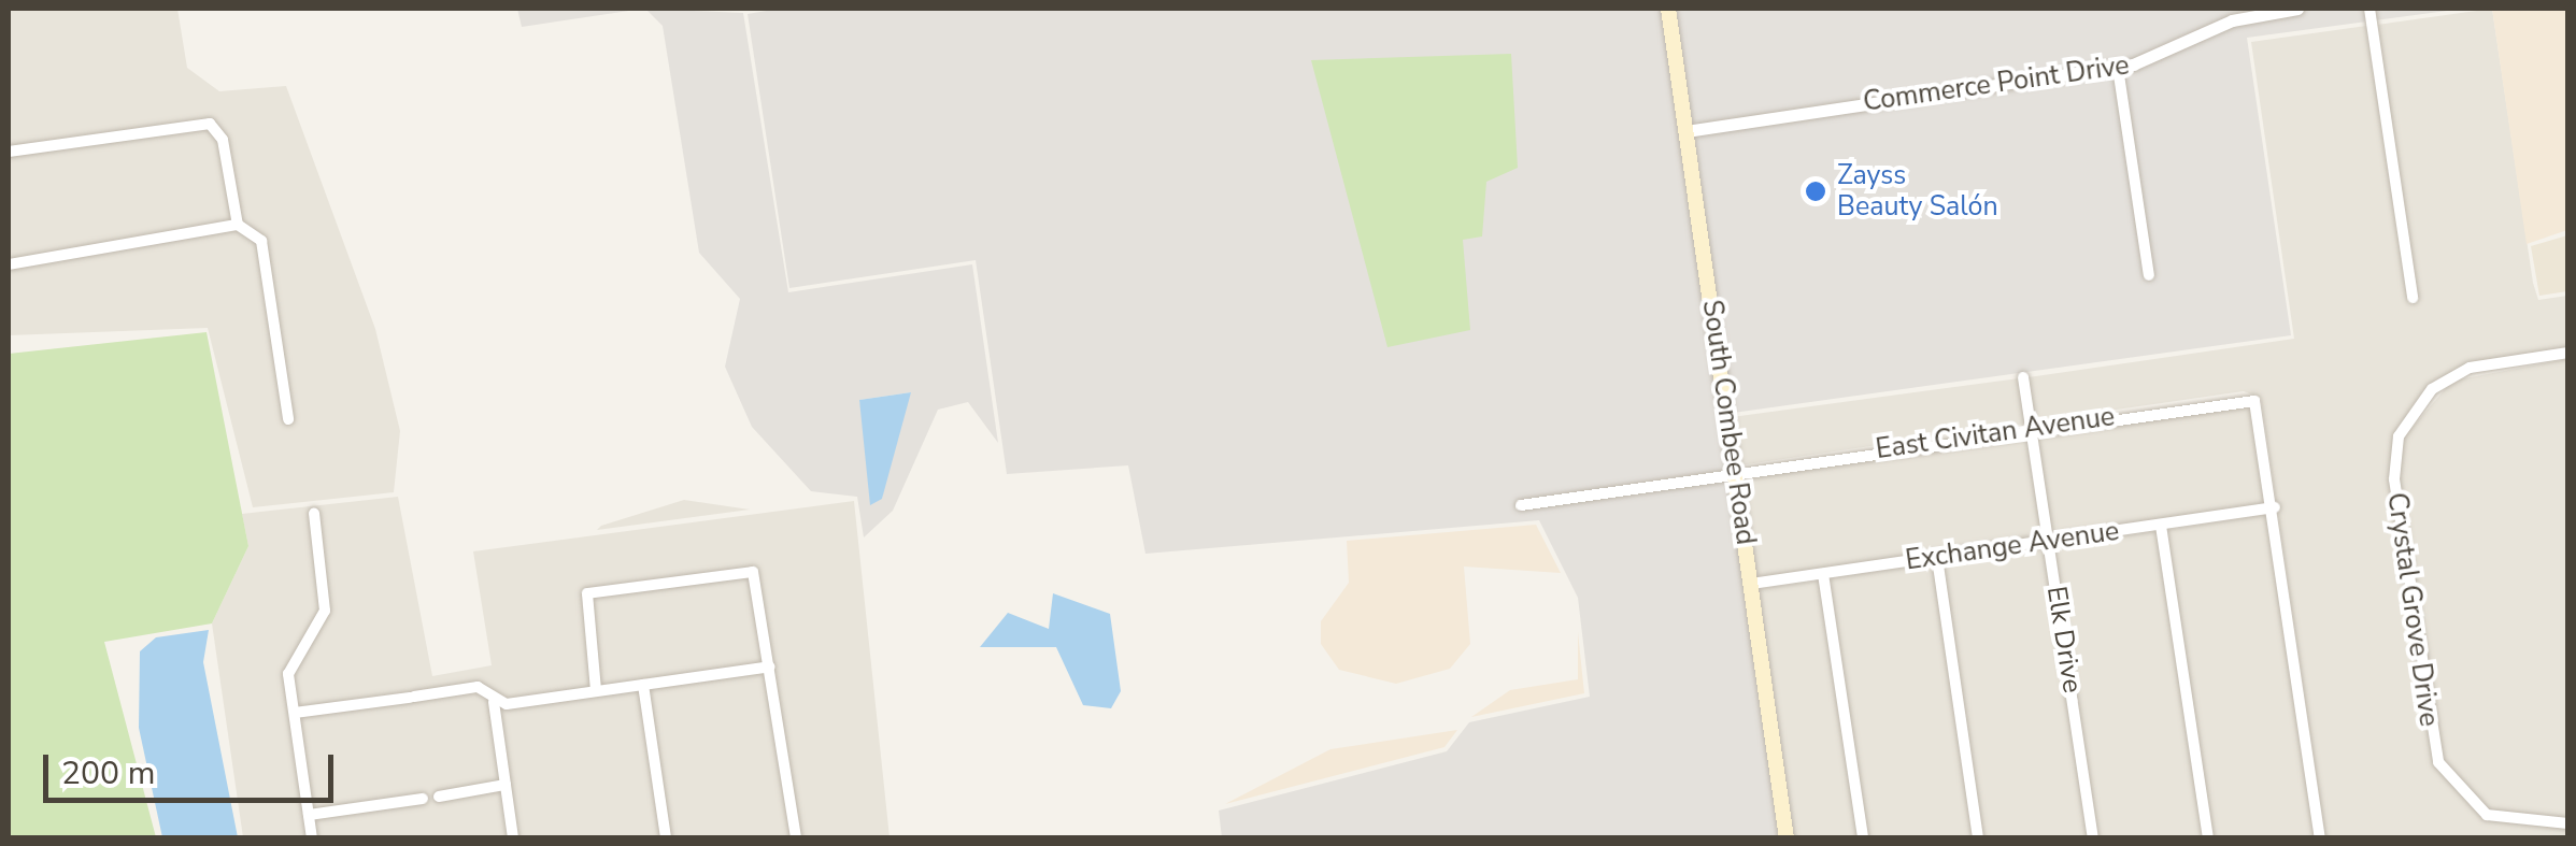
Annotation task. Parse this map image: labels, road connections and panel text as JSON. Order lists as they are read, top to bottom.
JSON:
{
  "streets": {
    "main road": ["South Combee Road"],
    "street": [
      "Commerce Point Drive",
      "East Civitan Avenue",
      "Exchange Avenue",
      "Crystal Grove Drive",
      "Elk Drive"
    ]
  },
  "crossings": [
    ["Commerce Point Drive", "South Combee Road"],
    ["South Combee Road", "East Civitan Avenue"],
    ["South Combee Road", "Exchange Avenue"],
    ["East Civitan Avenue", "Exchange Avenue"],
    ["East Civitan Avenue", "Elk Drive"],
    ["Exchange Avenue", "Elk Drive"]
  ],
  "places": ["Zayss Beauty Salón"],
  "scale_bar": "200 m"
}
